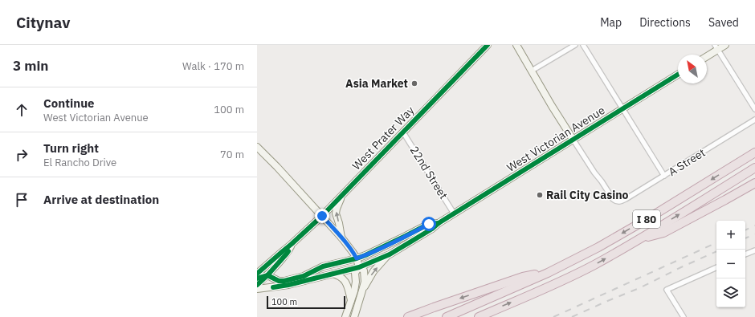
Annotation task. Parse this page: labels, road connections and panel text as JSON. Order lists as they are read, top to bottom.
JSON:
{
  "streets": {
    "highway": ["I 80"],
    "main road": ["West Prater Way", "West Victorian Avenue"],
    "street": ["A Street", "22nd Street"]
  },
  "crossings": [
    ["West Prater Way", "West Victorian Avenue"],
    ["West Prater Way", "22nd Street"],
    ["West Victorian Avenue", "A Street"],
    ["West Victorian Avenue", "22nd Street"]
  ],
  "places": ["Asia Market", "Rail City Casino"],
  "scale_bar": "100 m",
  "north": "top left",
  "page": {
    "header": "Citynav",
    "nav": ["Map", "Directions", "Saved"],
    "heading": ["3 min", "Walk · 170 m"],
    "list": [
      ["Continue", "West Victorian Avenue", "100 m"],
      ["Turn right", "El Rancho Drive", "70 m"],
      "Arrive at destination"
    ],
    "map_buttons": ["+", "−"],
    "scale": "100 m"
  }
}
